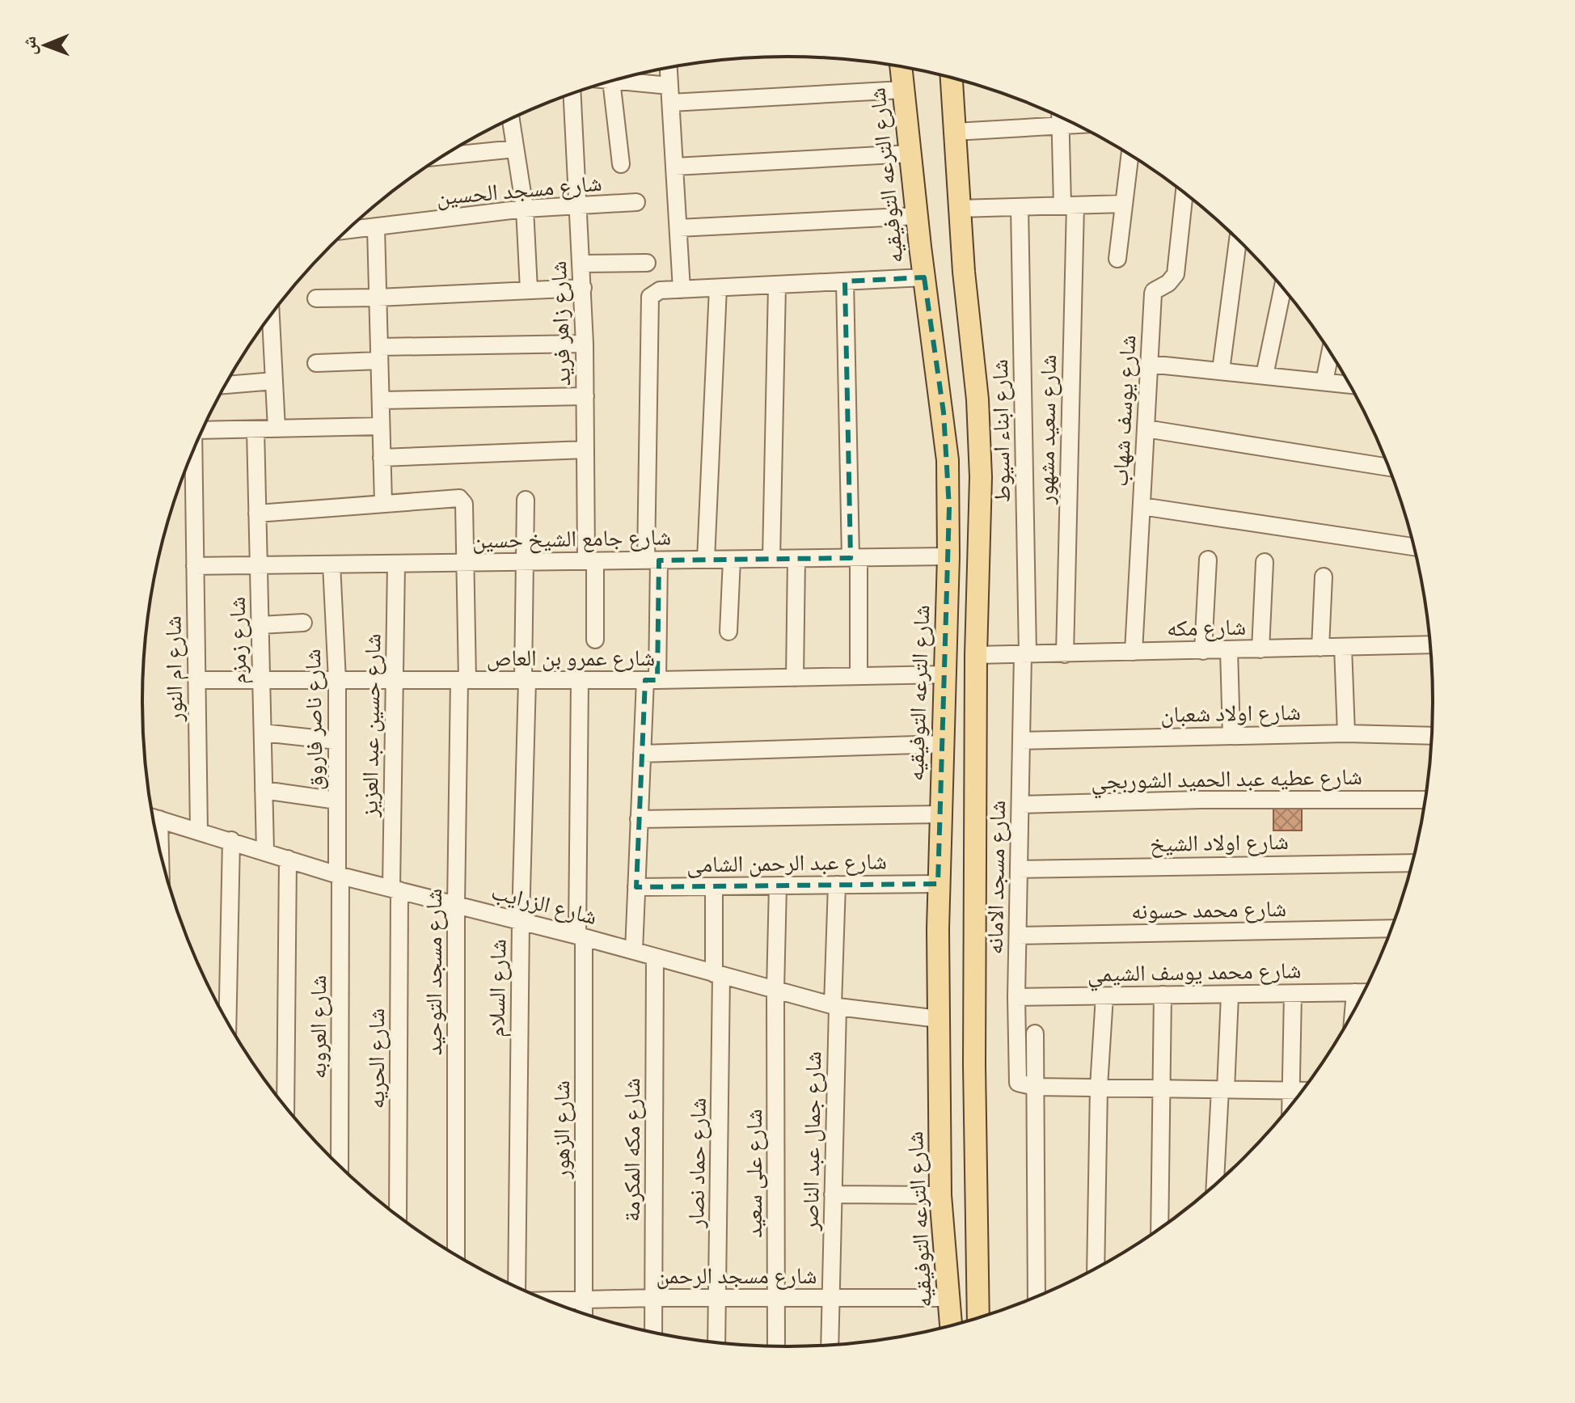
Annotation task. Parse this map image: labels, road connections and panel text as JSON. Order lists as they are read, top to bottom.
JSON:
{
  "streets": {
    "main road": ["شارع الترعه التوفيقيه"],
    "street": [
      "شارع مسجد الحسين",
      "شارع زاهر فريد",
      "شارع يوسف شهاب",
      "شارع سعيد مشهور",
      "شارع ابناء اسيوط",
      "شارع جامع الشيخ حسين",
      "شارع مكه",
      "شارع زمزم",
      "شارع عمرو بن العاص",
      "شارع ام النور",
      "شارع اولاد شعبان",
      "شارع ناصر فاروق",
      "شارع حسين عبد العزيز",
      "شارع عطيه عبد الحميد الشوربجي",
      "شارع اولاد الشيخ",
      "شارع عبد الرحمن الشامى",
      "شارع مسجد الامانه",
      "شارع الزرايب",
      "شارع محمد حسونه",
      "شارع مسجد التوحيد",
      "شارع محمد يوسف الشيمي",
      "شارع السلام",
      "شارع العروبه",
      "شارع الحريه",
      "شارع الزهور",
      "شارع جمال عبد الناصر",
      "شارع مكه المكرمة",
      "شارع حماد نصار",
      "شارع على سعيد",
      "شارع مسجد الرحمن"
    ]
  },
  "crossings": [
    ["شارع الترعه التوفيقيه", "شارع جامع الشيخ حسين"],
    ["شارع الترعه التوفيقيه", "شارع عمرو بن العاص"],
    ["شارع الترعه التوفيقيه", "شارع عبد الرحمن الشامى"],
    ["شارع الترعه التوفيقيه", "شارع الزرايب"],
    ["شارع الترعه التوفيقيه", "شارع مسجد الرحمن"],
    ["شارع مسجد الحسين", "شارع زاهر فريد"],
    ["شارع زاهر فريد", "شارع جامع الشيخ حسين"],
    ["شارع يوسف شهاب", "شارع مكه"],
    ["شارع سعيد مشهور", "شارع مكه"],
    ["شارع ابناء اسيوط", "شارع مكه"],
    ["شارع ابناء اسيوط", "شارع مسجد الامانه"],
    ["شارع جامع الشيخ حسين", "شارع زمزم"],
    ["شارع جامع الشيخ حسين", "شارع ام النور"],
    ["شارع جامع الشيخ حسين", "شارع ناصر فاروق"],
    ["شارع جامع الشيخ حسين", "شارع حسين عبد العزيز"],
    ["شارع جامع الشيخ حسين", "شارع مسجد التوحيد"],
    ["شارع جامع الشيخ حسين", "شارع السلام"],
    ["شارع مكه", "شارع مسجد الامانه"],
    ["شارع زمزم", "شارع عمرو بن العاص"],
    ["شارع زمزم", "شارع الزرايب"],
    ["شارع عمرو بن العاص", "شارع ام النور"],
    ["شارع عمرو بن العاص", "شارع ناصر فاروق"],
    ["شارع عمرو بن العاص", "شارع حسين عبد العزيز"],
    ["شارع عمرو بن العاص", "شارع مسجد التوحيد"],
    ["شارع عمرو بن العاص", "شارع السلام"],
    ["شارع عمرو بن العاص", "شارع الزهور"],
    ["شارع ام النور", "شارع الزرايب"],
    ["شارع اولاد شعبان", "شارع مسجد الامانه"],
    ["شارع ناصر فاروق", "شارع الزرايب"],
    ["شارع ناصر فاروق", "شارع العروبه"],
    ["شارع حسين عبد العزيز", "شارع الزرايب"],
    ["شارع حسين عبد العزيز", "شارع الحريه"],
    ["شارع عطيه عبد الحميد الشوربجي", "شارع مسجد الامانه"],
    ["شارع اولاد الشيخ", "شارع مسجد الامانه"],
    ["شارع عبد الرحمن الشامى", "شارع جمال عبد الناصر"],
    ["شارع عبد الرحمن الشامى", "شارع حماد نصار"],
    ["شارع عبد الرحمن الشامى", "شارع على سعيد"],
    ["شارع مسجد الامانه", "شارع محمد حسونه"],
    ["شارع مسجد الامانه", "شارع محمد يوسف الشيمي"],
    ["شارع الزرايب", "شارع مسجد التوحيد"],
    ["شارع الزرايب", "شارع السلام"],
    ["شارع الزرايب", "شارع العروبه"],
    ["شارع الزرايب", "شارع الحريه"],
    ["شارع الزرايب", "شارع الزهور"],
    ["شارع الزرايب", "شارع جمال عبد الناصر"],
    ["شارع الزرايب", "شارع مكه المكرمة"],
    ["شارع الزرايب", "شارع حماد نصار"],
    ["شارع الزرايب", "شارع على سعيد"],
    ["شارع الزهور", "شارع مسجد الرحمن"],
    ["شارع جمال عبد الناصر", "شارع مسجد الرحمن"],
    ["شارع مكه المكرمة", "شارع مسجد الرحمن"],
    ["شارع حماد نصار", "شارع مسجد الرحمن"],
    ["شارع على سعيد", "شارع مسجد الرحمن"]
  ],
  "north": "left"
}
